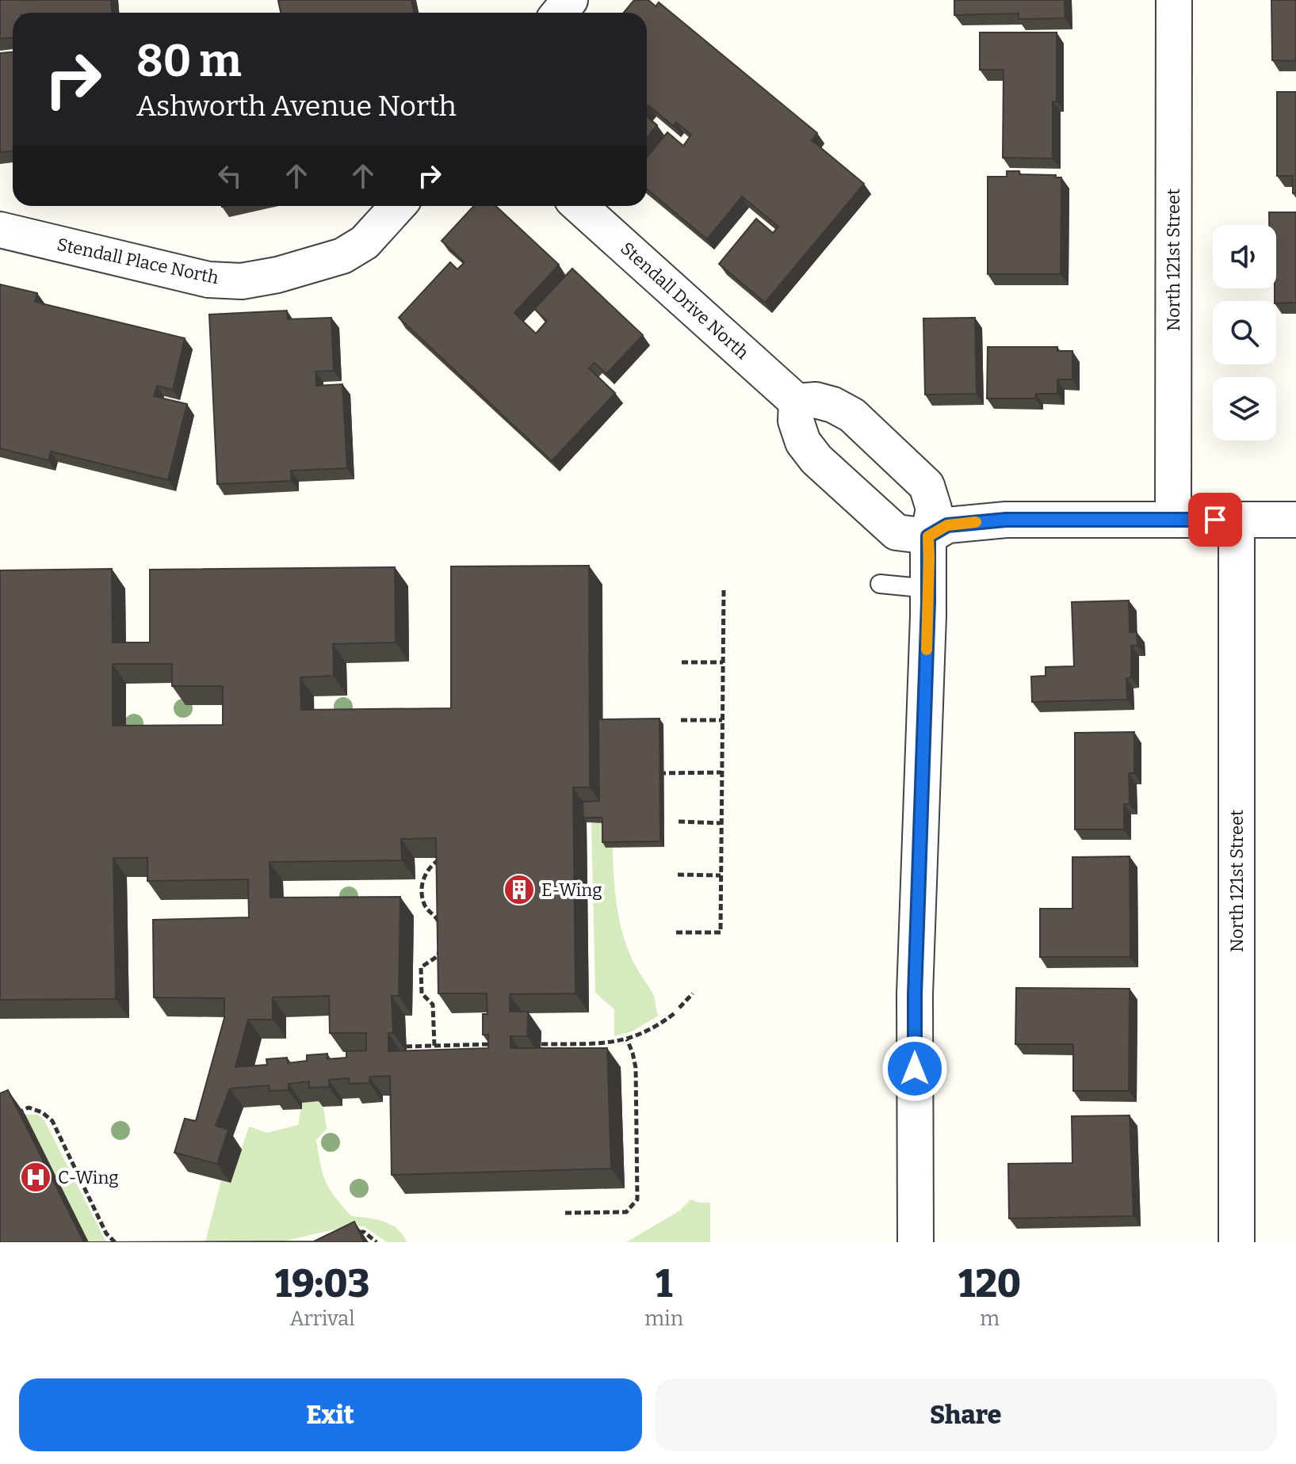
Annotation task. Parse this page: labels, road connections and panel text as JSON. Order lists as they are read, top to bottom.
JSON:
{
  "streets": {
    "street": ["North 121st Street", "Stendall Place North", "Stendall Drive North"]
  },
  "places": {
    "building": ["E-Wing"],
    "hospital": ["C-Wing"]
  },
  "page": {
    "turn": ["80 m", "Ashworth Avenue North"],
    "eta": [
      "19:03",
      "Arrival",
      "1",
      "min",
      "120",
      "m"
    ],
    "buttons": ["Exit", "Share"]
  }
}
